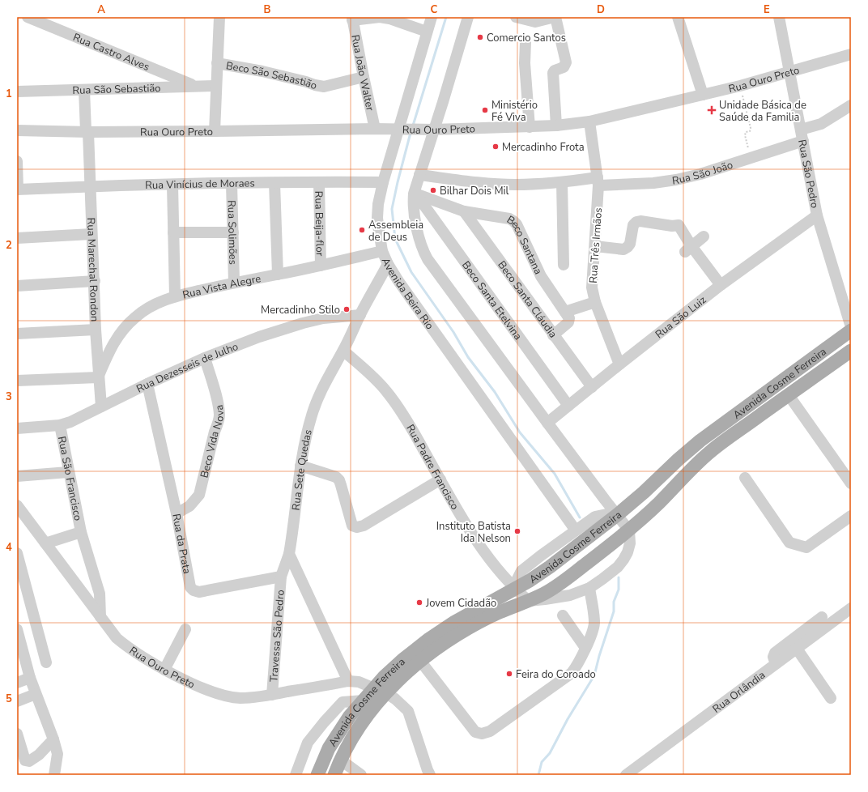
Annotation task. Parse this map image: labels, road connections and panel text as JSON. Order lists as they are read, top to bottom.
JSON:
{
  "streets": {
    "main road": ["Avenida Cosme Ferreira"],
    "street": [
      "Rua Castro Alves",
      "Rua João Walter",
      "Beco São Sebastião",
      "Rua Ouro Preto",
      "Rua São Sebastião",
      "Rua São João",
      "Rua São Pedro",
      "Rua Vinícius de Moraes",
      "Rua Beija-flor",
      "Rua Solimões",
      "Rua Três Irmãos",
      "Beco Santana",
      "Rua Marechal Rondon",
      "Rua Vista Alegre",
      "Avenida Beira Rio",
      "Beco Santa Etelvina",
      "Beco Santa Cláudia",
      "Rua São Luiz",
      "Rua Dezesseis de Julho",
      "Beco Vida Nova",
      "Rua Padre Francisco",
      "Rua Sete Quedas",
      "Rua São Francisco",
      "Rua da Prata",
      "Travessa São Pedro",
      "Rua Orlândia"
    ]
  },
  "crossings": [
    ["Rua Castro Alves", "Rua São Sebastião"],
    ["Rua João Walter", "Beco São Sebastião"],
    ["Rua João Walter", "Rua Ouro Preto"],
    ["Rua Ouro Preto", "Rua São Pedro"],
    ["Rua Ouro Preto", "Rua Três Irmãos"],
    ["Rua Ouro Preto", "Rua Marechal Rondon"],
    ["Rua Ouro Preto", "Avenida Beira Rio"],
    ["Rua Ouro Preto", "Avenida Cosme Ferreira"],
    ["Rua Ouro Preto", "Rua São Francisco"],
    ["Rua Ouro Preto", "Travessa São Pedro"],
    ["Rua São Sebastião", "Rua Marechal Rondon"],
    ["Rua São João", "Rua São Pedro"],
    ["Rua São João", "Rua Três Irmãos"],
    ["Rua São Pedro", "Rua São Luiz"],
    ["Rua Vinícius de Moraes", "Rua Beija-flor"],
    ["Rua Vinícius de Moraes", "Rua Solimões"],
    ["Rua Vinícius de Moraes", "Rua Marechal Rondon"],
    ["Rua Vinícius de Moraes", "Avenida Beira Rio"],
    ["Rua Beija-flor", "Rua Vista Alegre"],
    ["Rua Solimões", "Rua Vista Alegre"],
    ["Rua Três Irmãos", "Rua São Luiz"],
    ["Beco Santana", "Beco Santa Etelvina"],
    ["Beco Santana", "Beco Santa Cláudia"],
    ["Rua Marechal Rondon", "Rua Vista Alegre"],
    ["Rua Marechal Rondon", "Rua Dezesseis de Julho"],
    ["Rua Vista Alegre", "Avenida Beira Rio"],
    ["Avenida Beira Rio", "Rua Sete Quedas"],
    ["Beco Santa Etelvina", "Rua São Luiz"],
    ["Beco Santa Cláudia", "Rua São Luiz"],
    ["Rua Dezesseis de Julho", "Beco Vida Nova"],
    ["Rua Dezesseis de Julho", "Rua Sete Quedas"],
    ["Rua Dezesseis de Julho", "Rua São Francisco"],
    ["Rua Dezesseis de Julho", "Rua da Prata"],
    ["Avenida Cosme Ferreira", "Rua Padre Francisco"],
    ["Beco Vida Nova", "Rua da Prata"],
    ["Rua Padre Francisco", "Rua Sete Quedas"],
    ["Rua da Prata", "Travessa São Pedro"]
  ],
  "places": {
    "other": [
      "Comercio Santos",
      "Ministério Fé Viva",
      "Mercadinho Frota",
      "Bilhar Dois Mil",
      "Assembleia de Deus",
      "Mercadinho Stilo",
      "Instituto Batista Ida Nelson",
      "Jovem Cidadão",
      "Feira do Coroado"
    ],
    "health": ["Unidade Básica de Saúde da Familia"]
  },
  "grid": {
    "columns": [
      "A",
      "B",
      "C",
      "D",
      "E"
    ],
    "rows": [
      "1",
      "2",
      "3",
      "4",
      "5"
    ]
  }
}
